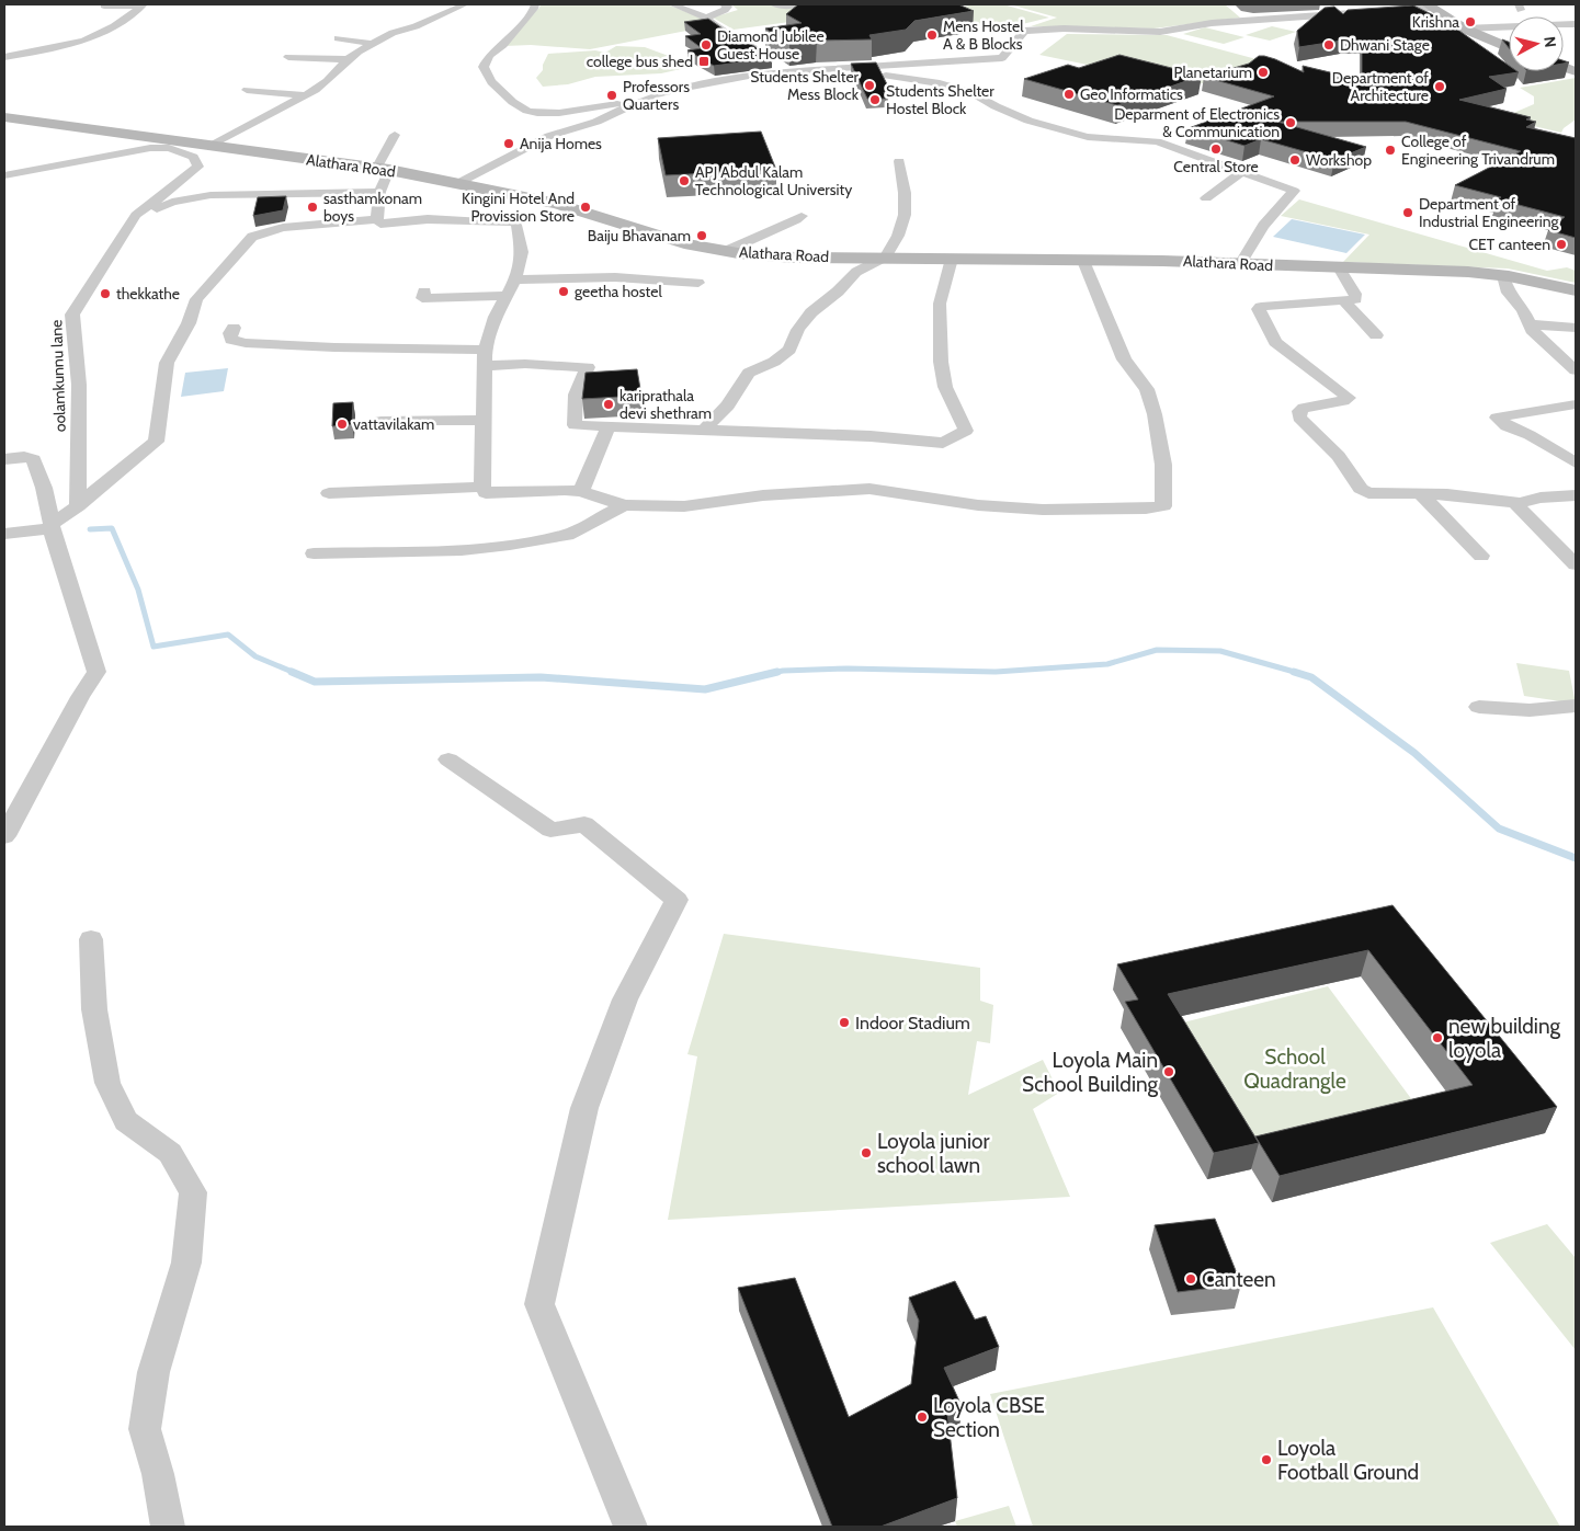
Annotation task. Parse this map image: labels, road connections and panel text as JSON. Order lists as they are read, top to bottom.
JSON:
{
  "streets": {
    "street": ["Alathara Road", "oolamkunnu lane"]
  },
  "parks": ["School Quadrangle"],
  "places": {
    "other": [
      "Krishna",
      "Mens Hostel A & B Blocks",
      "Diamond Jubilee Guest House",
      "Dhwani Stage",
      "Planetarium",
      "Students Shelter Mess Block",
      "Department of Architecture",
      "Geo Informatics",
      "Professors Quarters",
      "Students Shelter Hostel Block",
      "Deparment of Electronics & Communication",
      "Anija Homes",
      "Central Store",
      "College of Engineering Trivandrum",
      "Workshop",
      "APJ Abdul Kalam Technological University",
      "sasthamkonam boys",
      "Kingini Hotel And Provission Store",
      "Department of Industrial Engineering",
      "Baiju Bhavanam",
      "CET canteen",
      "geetha hostel",
      "thekkathe",
      "kariprathala devi shethram",
      "vattavilakam",
      "Indoor Stadium",
      "new building loyola",
      "Loyola Main School Building",
      "Loyola junior school lawn",
      "Canteen",
      "Loyola CBSE Section",
      "Loyola Football Ground"
    ],
    "transit": ["college bus shed"]
  },
  "north": "right"
}
